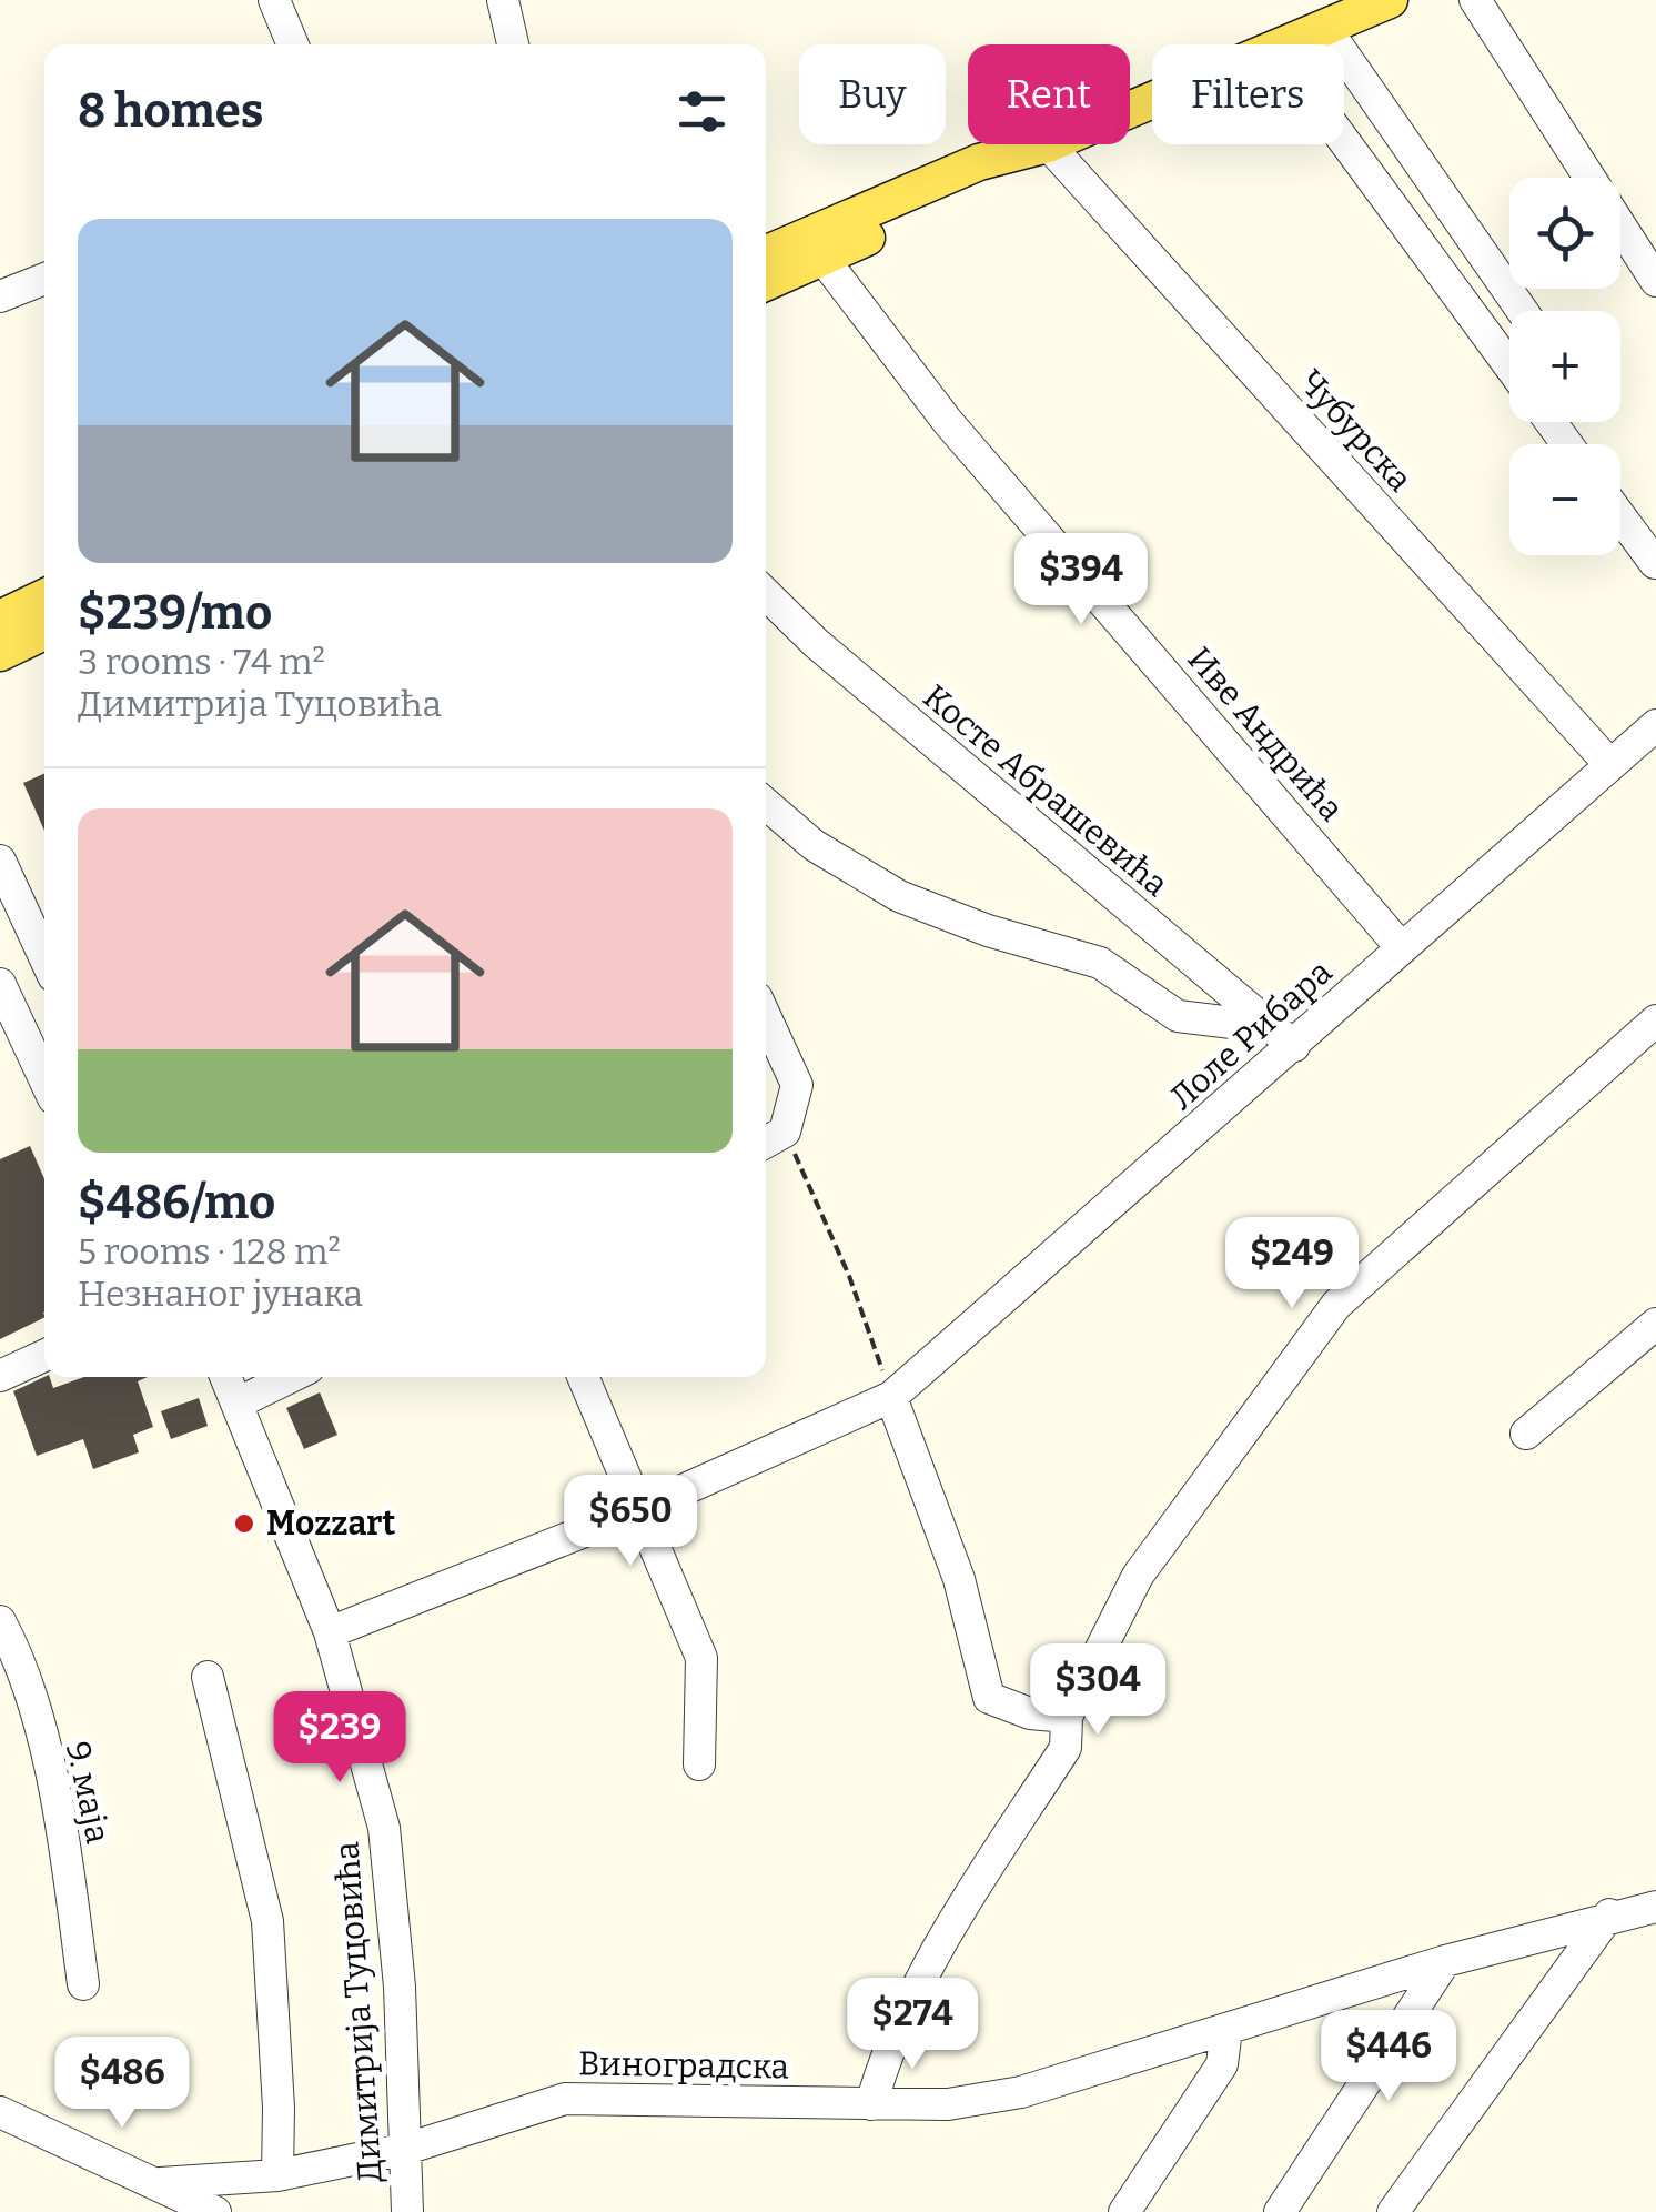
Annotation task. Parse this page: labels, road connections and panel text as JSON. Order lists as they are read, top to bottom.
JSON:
{
  "streets": {
    "street": [
      "Чубурска",
      "Иве Андрића",
      "Косте Абрашевића",
      "Лоле Рибара",
      "9. маја",
      "Димитрија Туцовића",
      "Виноградска"
    ]
  },
  "crossings": [
    ["Чубурска", "Лоле Рибара"],
    ["Иве Андрића", "Лоле Рибара"],
    ["Косте Абрашевића", "Лоле Рибара"],
    ["Лоле Рибара", "Димитрија Туцовића"],
    ["Димитрија Туцовића", "Виноградска"]
  ],
  "places": ["Mozzart"],
  "page": {
    "chip": ["Buy", "Rent", "Filters"],
    "heading": "8 homes",
    "map_buttons": ["+", "−"],
    "list": [
      {
        "name": "$239/mo",
        "note": "3 rooms · 74 m² · Димитрија Туцовића"
      },
      {
        "name": "$486/mo",
        "note": "5 rooms · 128 m² · Незнаног јунака"
      }
    ],
    "price": [
      "$394",
      "$249",
      "$650",
      "$304",
      "$239",
      "$274",
      "$446",
      "$486"
    ]
  }
}
